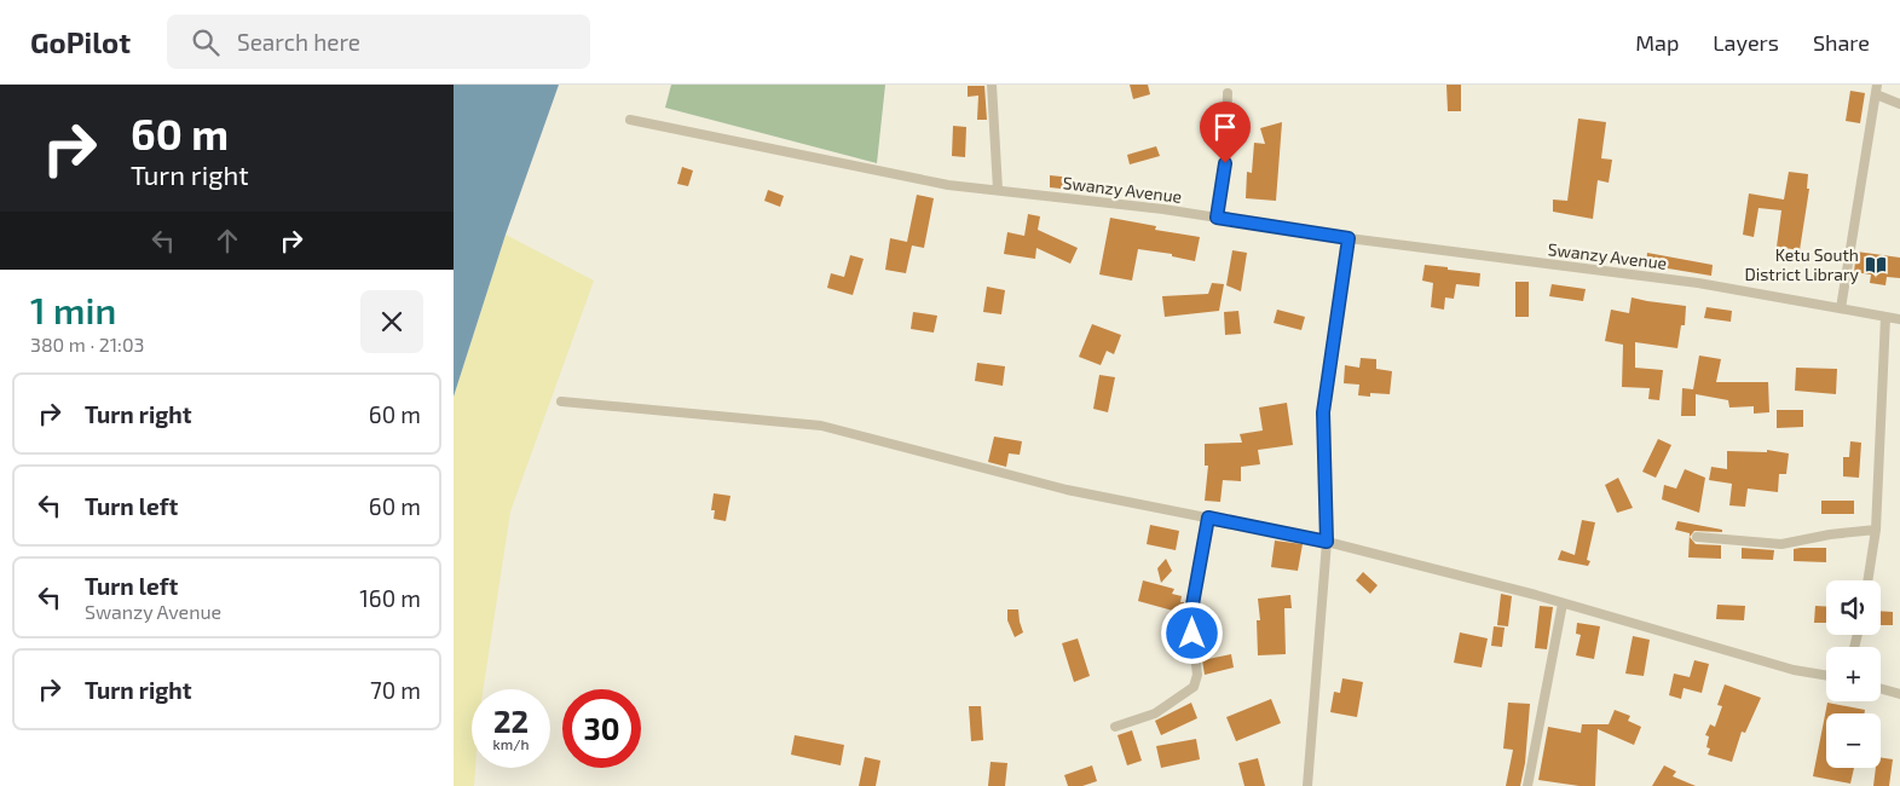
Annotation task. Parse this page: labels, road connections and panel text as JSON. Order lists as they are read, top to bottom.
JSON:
{
  "streets": {
    "street": ["Swanzy Avenue"]
  },
  "places": {
    "library": ["Ketu South District Library"]
  },
  "page": {
    "header": "GoPilot",
    "search": "Search here",
    "nav": ["Map", "Layers", "Share"],
    "turn": ["60 m", "Turn right"],
    "heading": ["1 min", "380 m · 21:03"],
    "list": [
      {
        "name": "Turn right",
        "value": "60 m"
      },
      {
        "name": "Turn left",
        "value": "60 m"
      },
      {
        "name": "Turn left",
        "note": "Swanzy Avenue",
        "value": "160 m"
      },
      {
        "name": "Turn right",
        "value": "70 m"
      }
    ],
    "map_buttons": ["+", "−"],
    "speed": "22 km/h",
    "limit": "30"
  }
}
